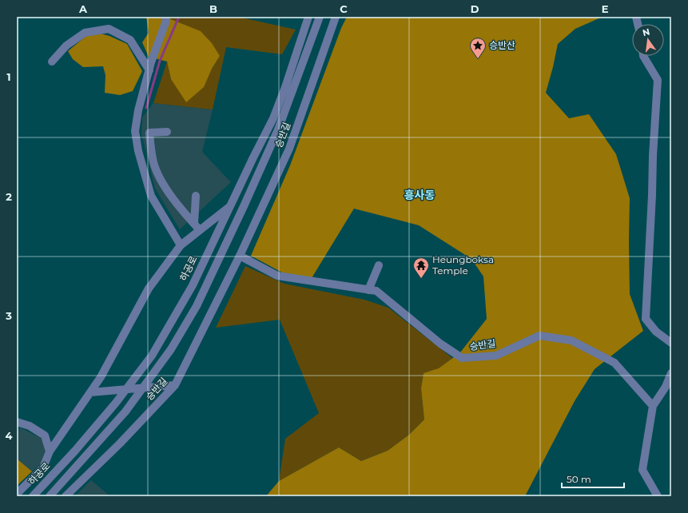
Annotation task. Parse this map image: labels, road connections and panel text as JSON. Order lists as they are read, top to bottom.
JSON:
{
  "streets": {
    "street": ["승반길", "하공로"]
  },
  "districts": ["흥사동"],
  "places": {
    "place": ["승반산"],
    "temple": ["Heungboksa Temple"]
  },
  "scale_bar": "50 m",
  "north": "top",
  "grid": {
    "columns": [
      "A",
      "B",
      "C",
      "D",
      "E"
    ],
    "rows": [
      "1",
      "2",
      "3",
      "4"
    ]
  }
}
